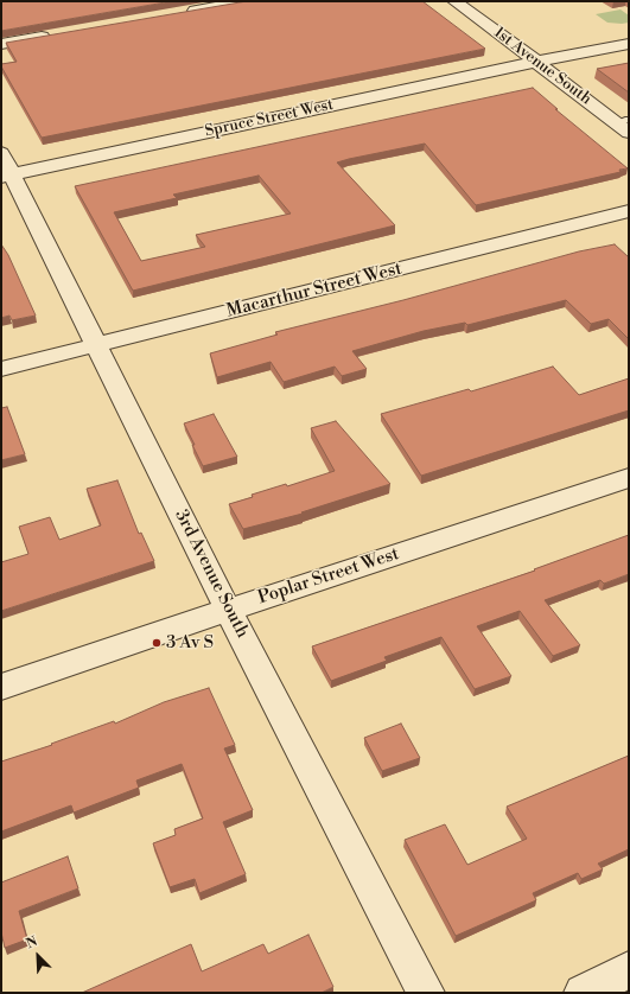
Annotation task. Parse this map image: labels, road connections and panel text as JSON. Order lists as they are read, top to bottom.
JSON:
{
  "streets": {
    "street": [
      "1st Avenue South",
      "Spruce Street West",
      "Macarthur Street West",
      "3rd Avenue South",
      "Poplar Street West"
    ]
  },
  "crossings": [
    ["1st Avenue South", "Spruce Street West"],
    ["Spruce Street West", "3rd Avenue South"],
    ["Macarthur Street West", "3rd Avenue South"],
    ["3rd Avenue South", "Poplar Street West"]
  ],
  "places": ["3 Av S"],
  "north": "top left"
}
